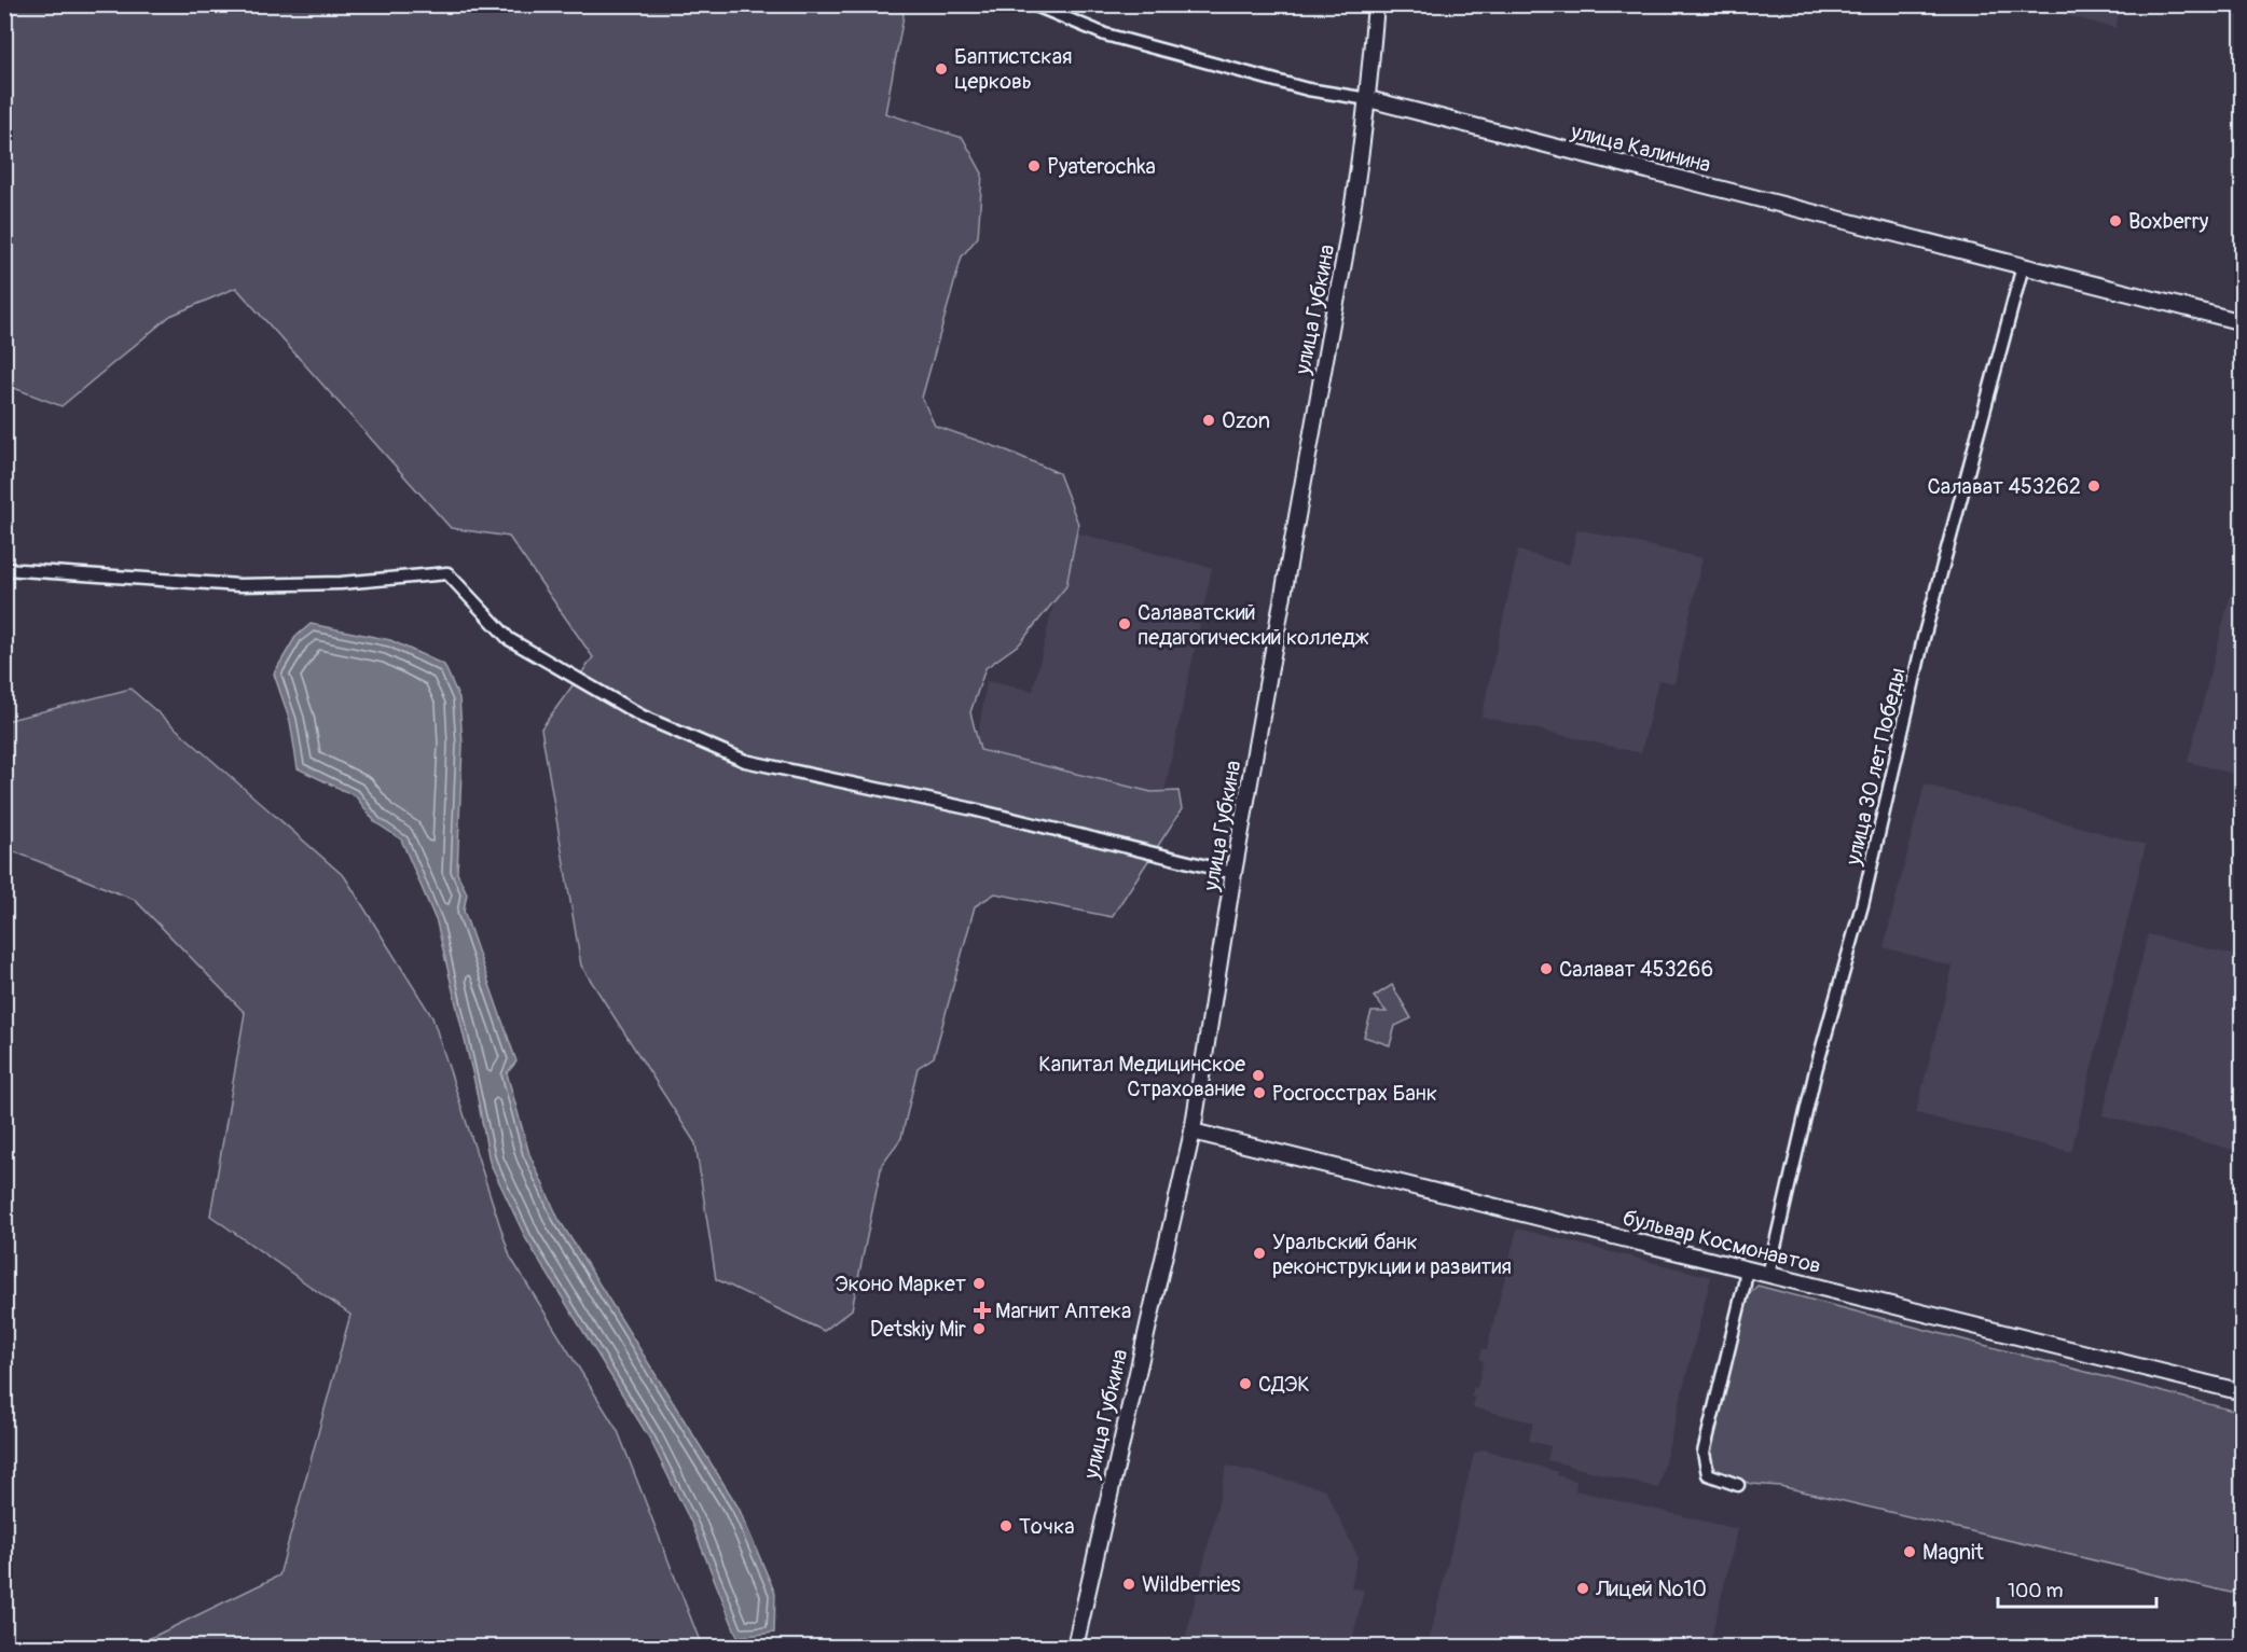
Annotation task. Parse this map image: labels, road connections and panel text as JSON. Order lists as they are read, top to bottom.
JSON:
{
  "streets": {
    "street": [
      "улица Калинина",
      "улица Губкина",
      "улица 30 лет Победы",
      "бульвар Космонавтов"
    ]
  },
  "crossings": [
    ["улица Калинина", "улица Губкина"],
    ["улица Калинина", "улица 30 лет Победы"],
    ["улица Губкина", "бульвар Космонавтов"],
    ["улица 30 лет Победы", "бульвар Космонавтов"]
  ],
  "places": {
    "other": [
      "Баптистская церковь",
      "Pyaterochka",
      "Boxberry",
      "Ozon",
      "Салават 453262",
      "Салаватский педагогический колледж",
      "Салават 453266",
      "Капитал Медицинское Страхование",
      "Росгосстрах Банк",
      "Уральский банк реконструкции и развития",
      "Эконо Маркет",
      "Detskiy Mir",
      "СДЭК",
      "Точка",
      "Magnit",
      "Wildberries",
      "Лицей №10"
    ],
    "health": ["Магнит Аптека"]
  },
  "scale_bar": "100 m"
}
